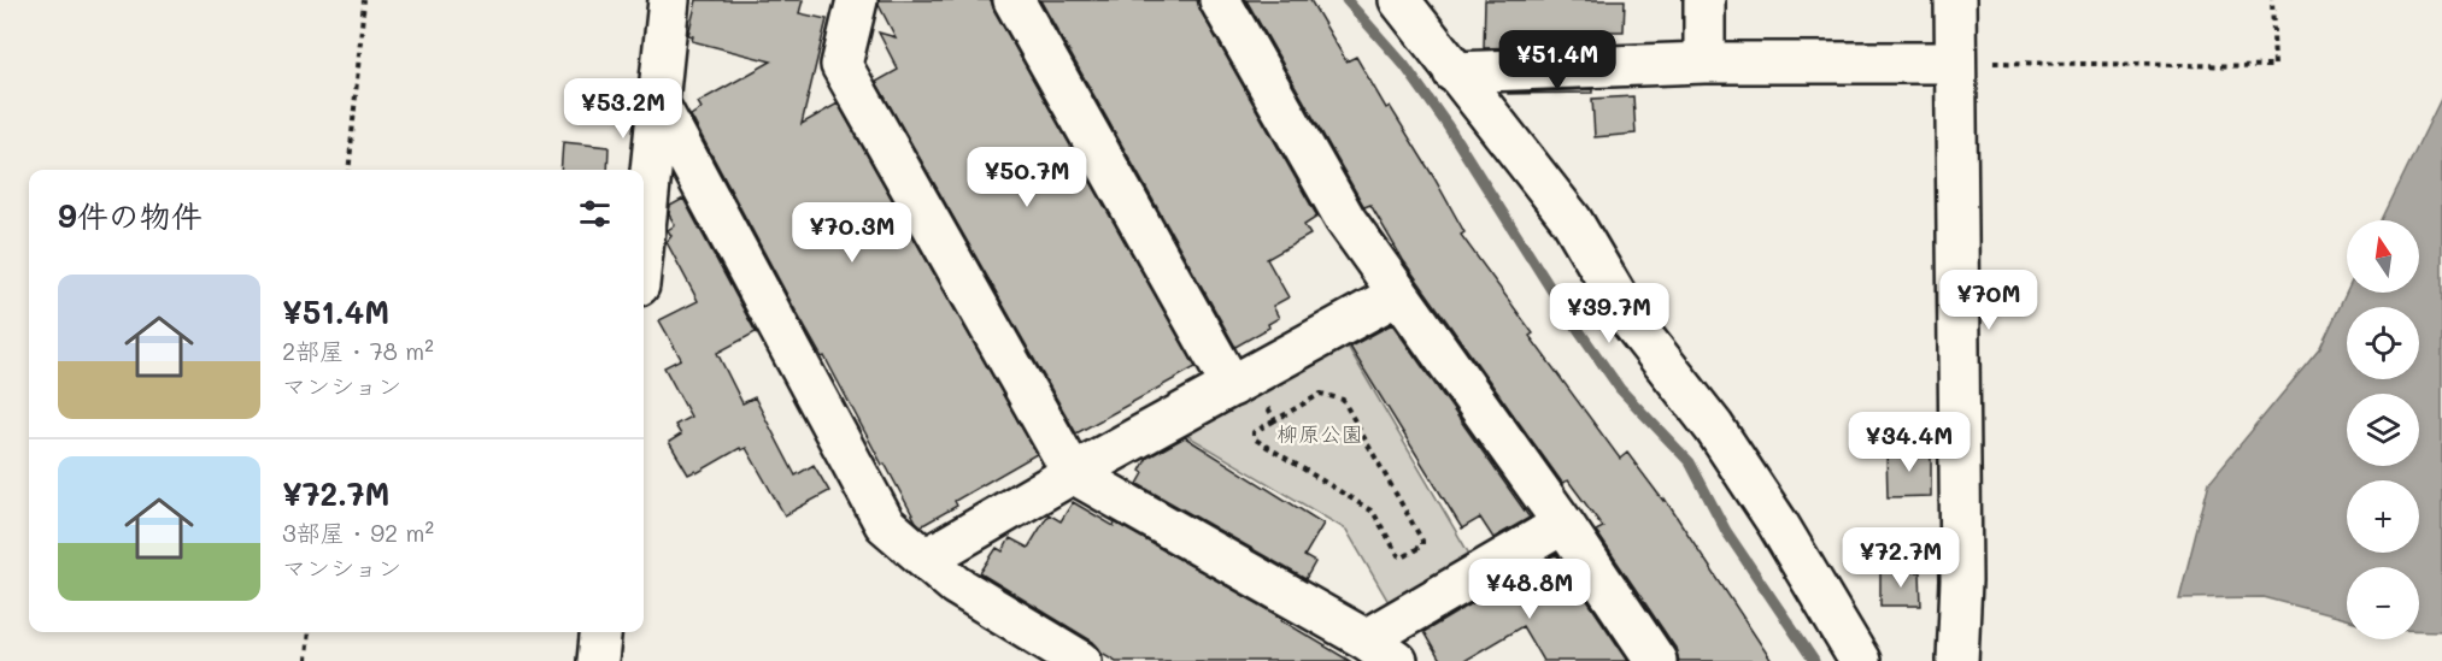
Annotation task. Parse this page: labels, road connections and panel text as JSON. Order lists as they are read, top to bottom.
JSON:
{
  "parks": ["柳原公園"],
  "north": "top",
  "page": {
    "price": [
      "¥51.4M",
      "¥53.2M",
      "¥50.7M",
      "¥70.3M",
      "¥70M",
      "¥39.7M",
      "¥34.4M",
      "¥72.7M",
      "¥48.8M"
    ],
    "heading": "9件の物件",
    "map_buttons": ["+", "−"],
    "list": [
      {
        "name": "¥51.4M",
        "note": "2部屋 · 78 m² · マンション"
      },
      {
        "name": "¥72.7M",
        "note": "3部屋 · 92 m² · マンション"
      }
    ]
  }
}
